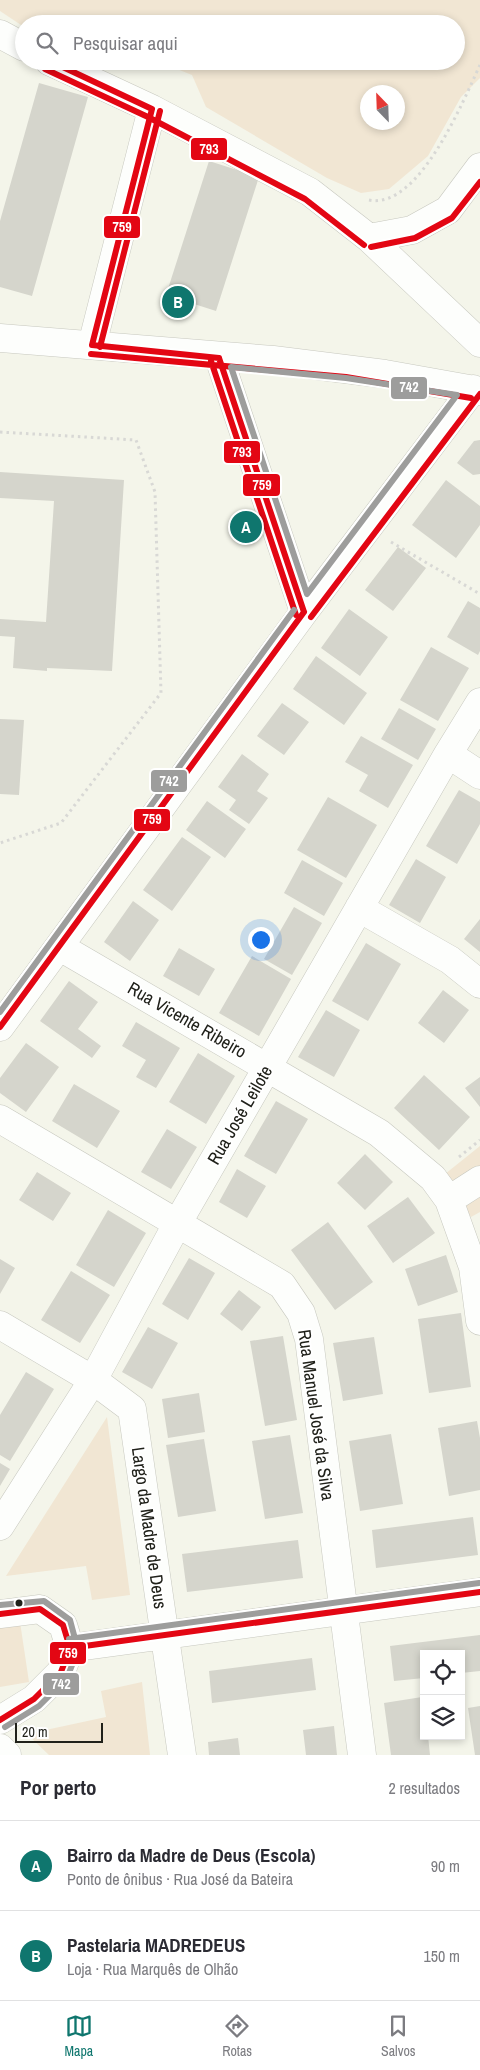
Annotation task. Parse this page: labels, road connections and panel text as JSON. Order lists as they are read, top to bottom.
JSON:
{
  "streets": {
    "street": [
      "Rua Vicente Ribeiro",
      "Rua José Leilote",
      "Rua Manuel José da Silva",
      "Largo da Madre de Deus"
    ]
  },
  "crossings": [
    ["Rua Vicente Ribeiro", "Rua José Leilote"],
    ["Rua José Leilote", "Rua Manuel José da Silva"],
    ["Rua José Leilote", "Largo da Madre de Deus"]
  ],
  "lines": ["transit line 759", "transit line 793", "transit line 742"],
  "scale_bar": "20 m",
  "north": "top left",
  "page": {
    "search": "Pesquisar aqui",
    "pins": ["B", "A"],
    "scale": "20 m",
    "heading": ["Por perto", "2 resultados"],
    "list": [
      {
        "mark": "A",
        "name": "Bairro da Madre de Deus (Escola)",
        "note": "Ponto de ônibus · Rua José da Bateira",
        "value": "90 m"
      },
      {
        "mark": "B",
        "name": "Pastelaria MADREDEUS",
        "note": "Loja · Rua Marquês de Olhão",
        "value": "150 m"
      }
    ],
    "nav": ["Mapa", "Rotas", "Salvos"]
  }
}
